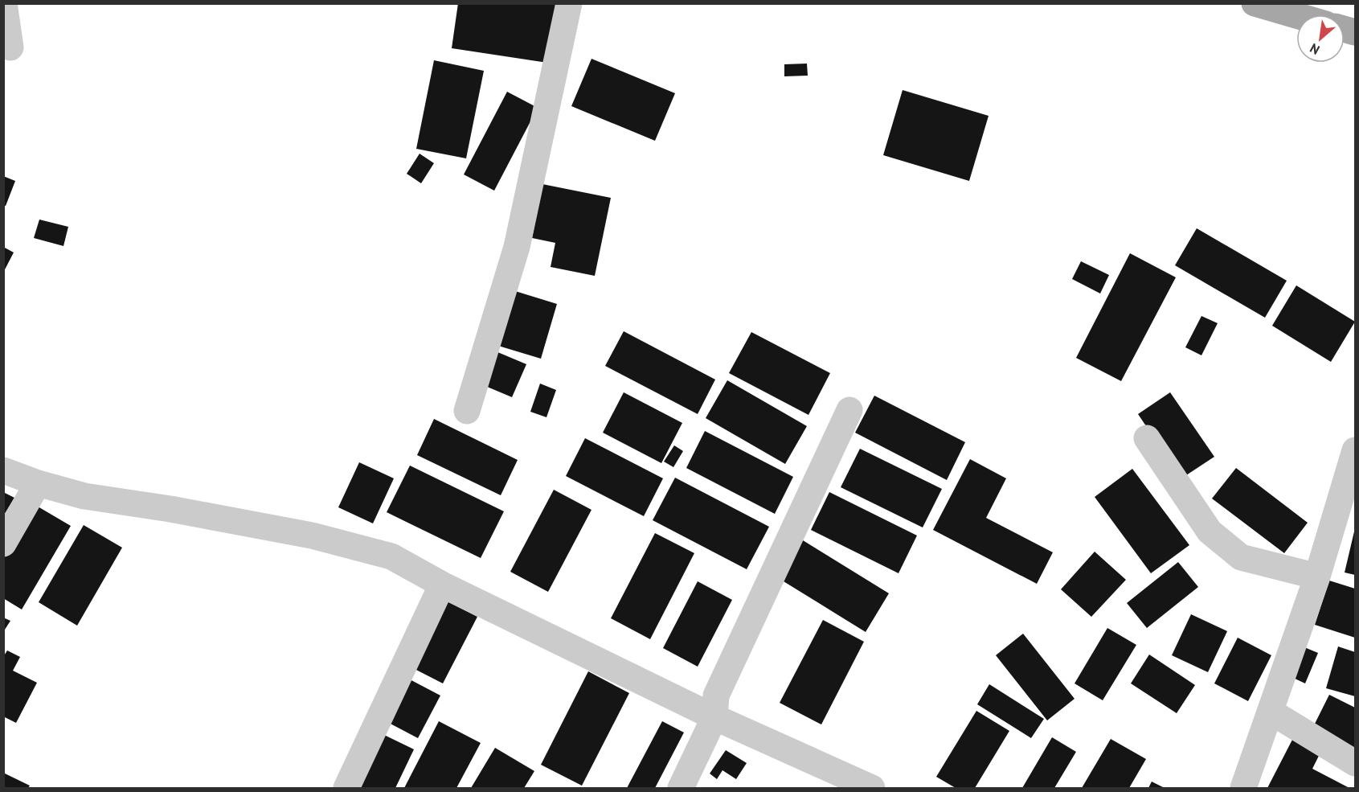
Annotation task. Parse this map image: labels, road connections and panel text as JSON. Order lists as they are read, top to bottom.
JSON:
{
  "north": "bottom left"
}
